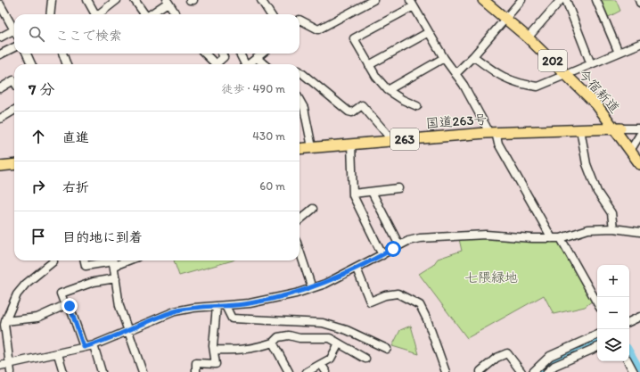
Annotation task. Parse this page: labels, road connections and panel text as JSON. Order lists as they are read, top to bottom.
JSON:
{
  "streets": {
    "highway": [
      "202",
      "今宿新道",
      "国道263号",
      "263"
    ]
  },
  "crossings": [
    ["202", "今宿新道"],
    ["202", "国道263号"],
    ["今宿新道", "国道263号"]
  ],
  "parks": ["七隈緑地"],
  "page": {
    "search": "ここで検索",
    "heading": ["7 分", "徒歩 · 490 m"],
    "list": [
      ["直進", "430 m"],
      ["右折", "60 m"],
      "目的地に到着"
    ],
    "map_buttons": ["+", "−"]
  }
}
